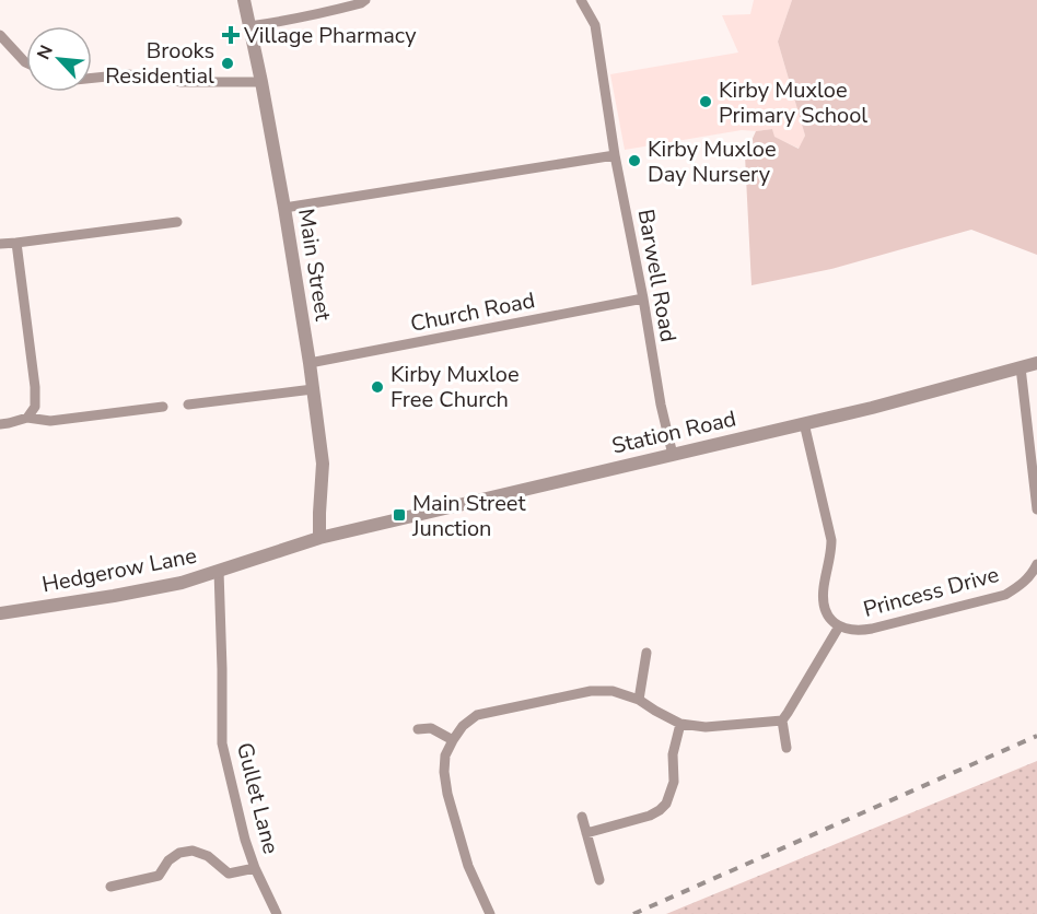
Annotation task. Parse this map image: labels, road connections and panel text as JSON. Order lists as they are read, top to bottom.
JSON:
{
  "streets": {
    "street": [
      "Main Street",
      "Barwell Road",
      "Church Road",
      "Station Road",
      "Hedgerow Lane",
      "Princess Drive",
      "Gullet Lane"
    ]
  },
  "crossings": [
    ["Main Street", "Church Road"],
    ["Main Street", "Station Road"],
    ["Main Street", "Hedgerow Lane"],
    ["Barwell Road", "Church Road"],
    ["Barwell Road", "Station Road"],
    ["Station Road", "Hedgerow Lane"],
    ["Station Road", "Princess Drive"],
    ["Hedgerow Lane", "Gullet Lane"]
  ],
  "places": {
    "health": ["Village Pharmacy"],
    "other": [
      "Brooks Residential",
      "Kirby Muxloe Primary School",
      "Kirby Muxloe Day Nursery",
      "Kirby Muxloe Free Church"
    ],
    "transit": ["Main Street Junction"]
  },
  "north": "top left"
}
